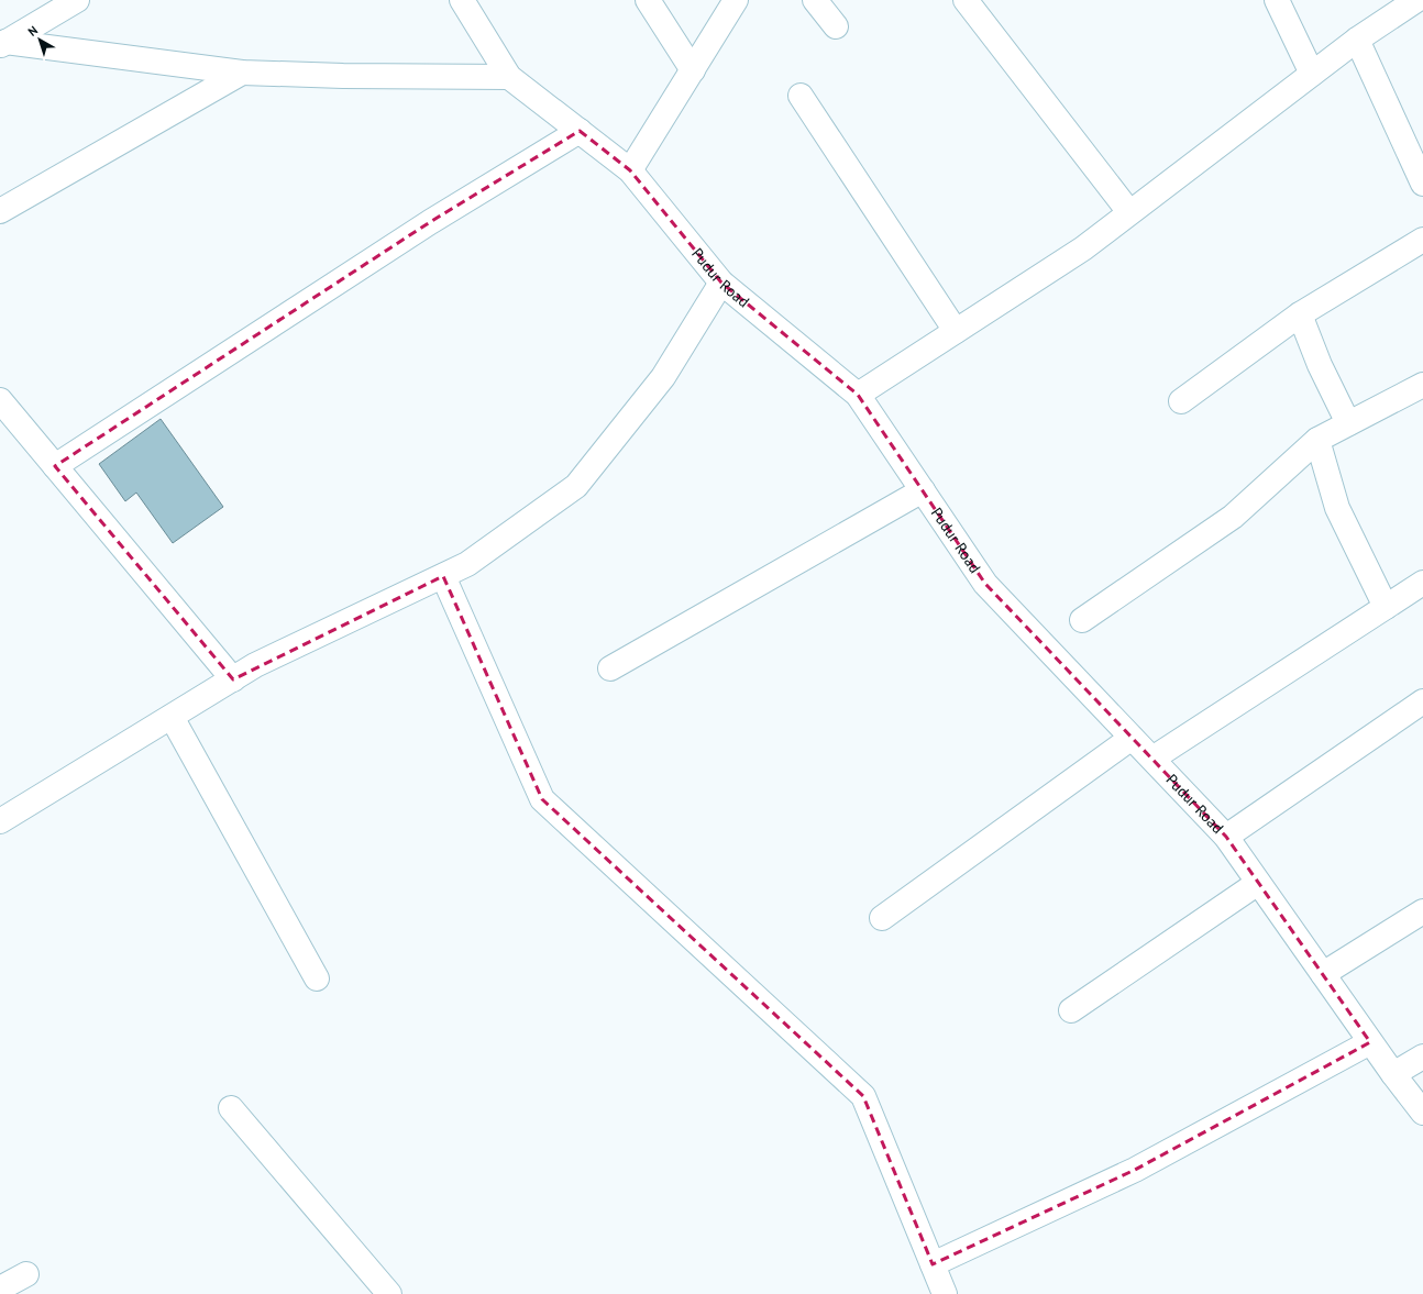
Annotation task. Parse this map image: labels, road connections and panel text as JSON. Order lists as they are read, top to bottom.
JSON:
{
  "streets": {
    "street": ["Pudur Road"]
  },
  "north": "top left"
}
